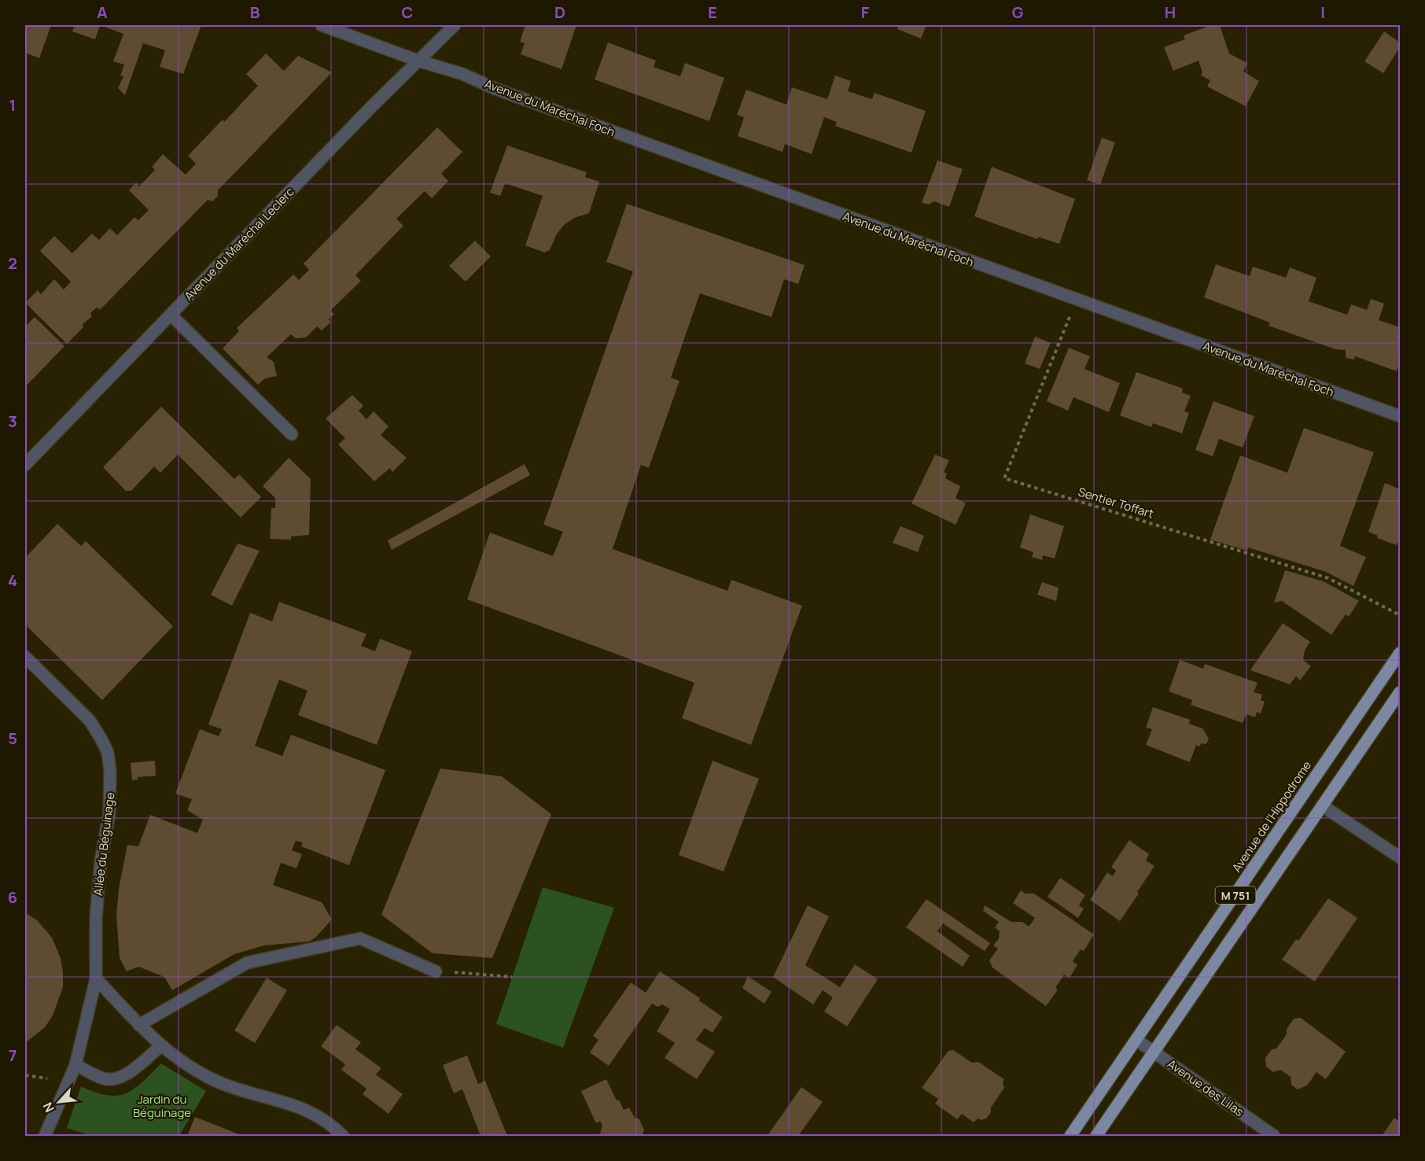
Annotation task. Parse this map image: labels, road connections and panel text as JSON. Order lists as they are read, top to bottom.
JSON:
{
  "streets": {
    "main road": ["Avenue de l'Hippodrome", "M 751"],
    "street": [
      "Avenue du Maréchal Foch",
      "Avenue du Maréchal Leclerc",
      "Allée du Béguinage",
      "Avenue des Lilas"
    ],
    "path": ["Sentier Toffart"]
  },
  "crossings": [
    ["Avenue du Maréchal Foch", "Avenue du Maréchal Leclerc"],
    ["Avenue du Maréchal Foch", "Sentier Toffart"],
    ["Avenue de l'Hippodrome", "Avenue des Lilas"],
    ["M 751", "Avenue des Lilas"]
  ],
  "parks": ["Jardin du Béguinage"],
  "north": "bottom left",
  "grid": {
    "columns": [
      "A",
      "B",
      "C",
      "D",
      "E",
      "F",
      "G",
      "H",
      "I"
    ],
    "rows": [
      "1",
      "2",
      "3",
      "4",
      "5",
      "6",
      "7"
    ]
  }
}
